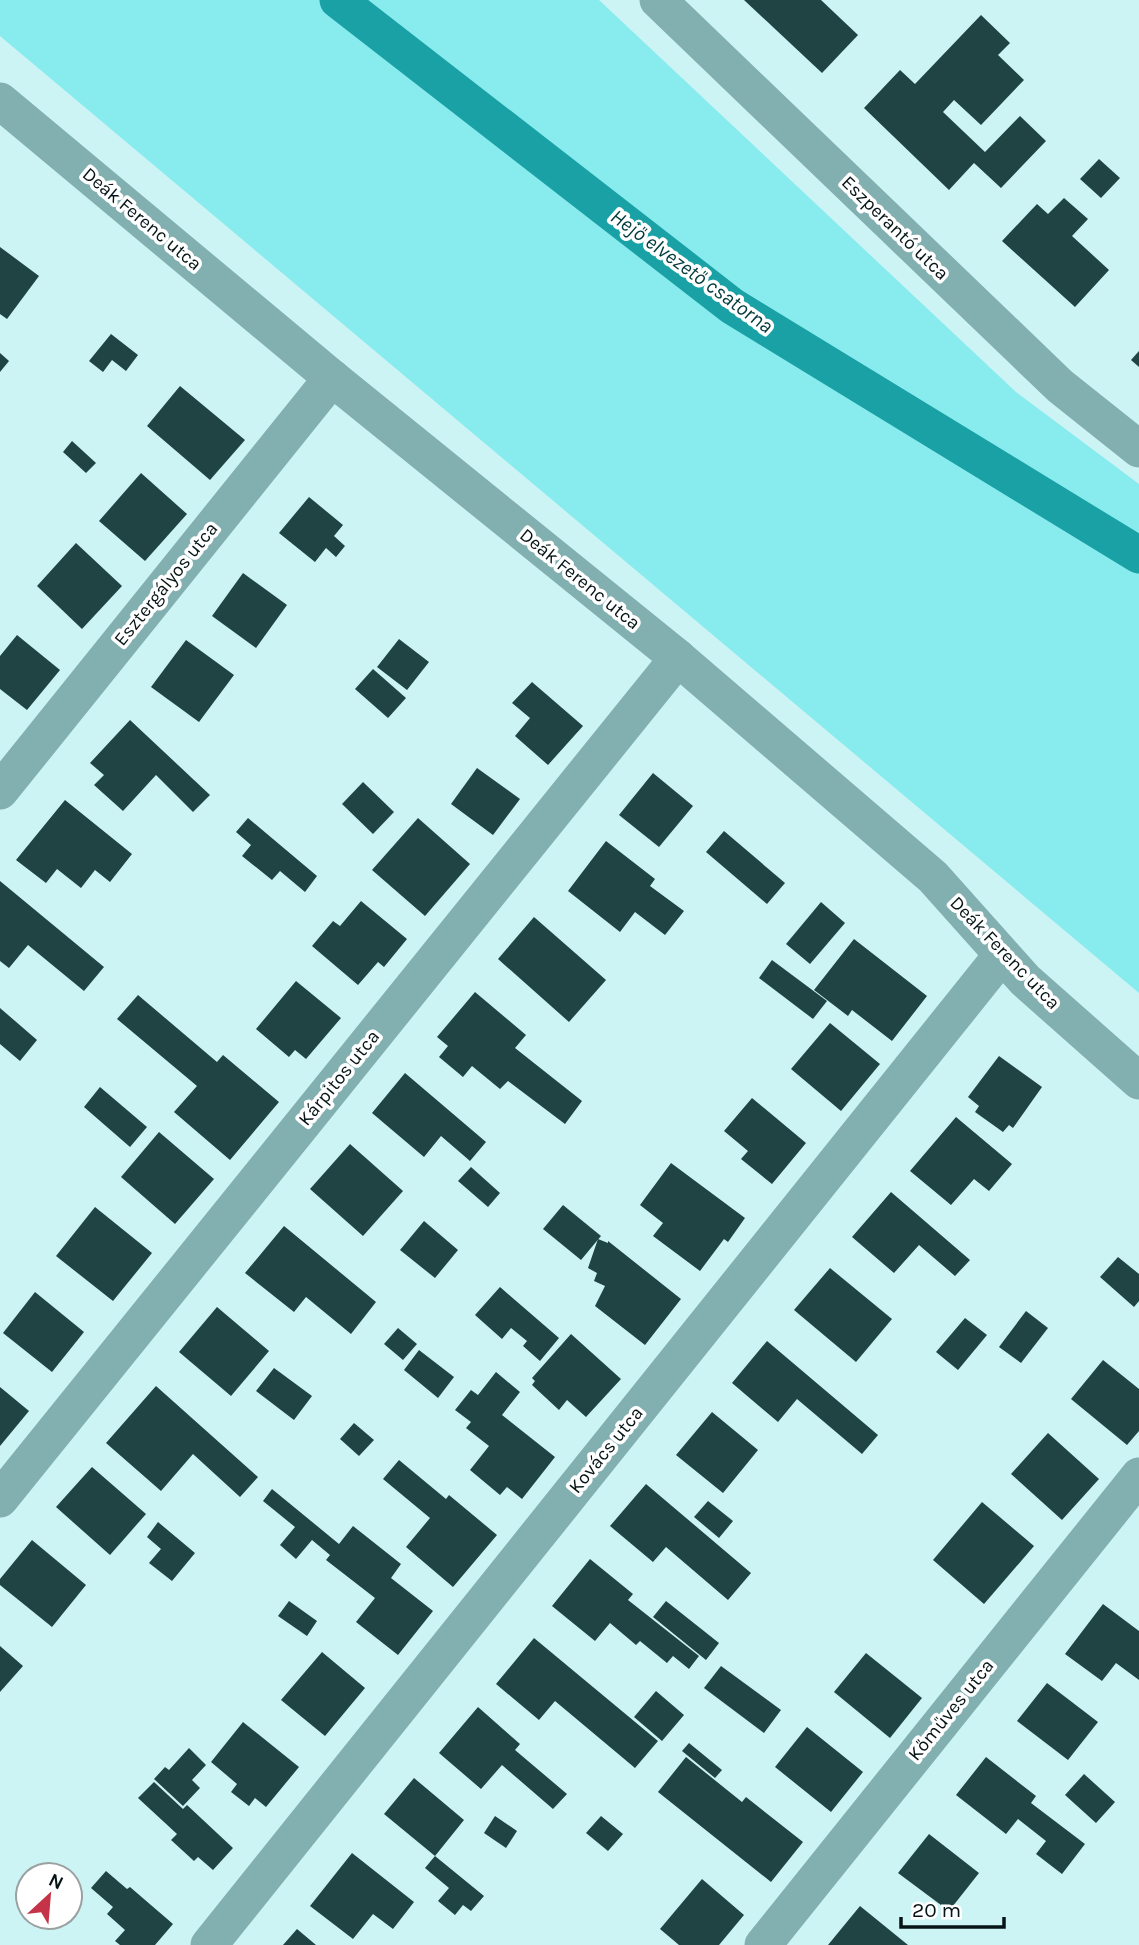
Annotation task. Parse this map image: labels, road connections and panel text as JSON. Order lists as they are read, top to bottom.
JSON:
{
  "streets": {
    "street": [
      "Deák Ferenc utca",
      "Eszperantó utca",
      "Esztergályos utca",
      "Kárpitos utca",
      "Kovács utca",
      "Kőműves utca"
    ]
  },
  "crossings": [
    ["Deák Ferenc utca", "Esztergályos utca"],
    ["Deák Ferenc utca", "Kárpitos utca"],
    ["Deák Ferenc utca", "Kovács utca"]
  ],
  "water": ["Hejő elvezető csatorna"],
  "scale_bar": "20 m",
  "north": "top right"
}
